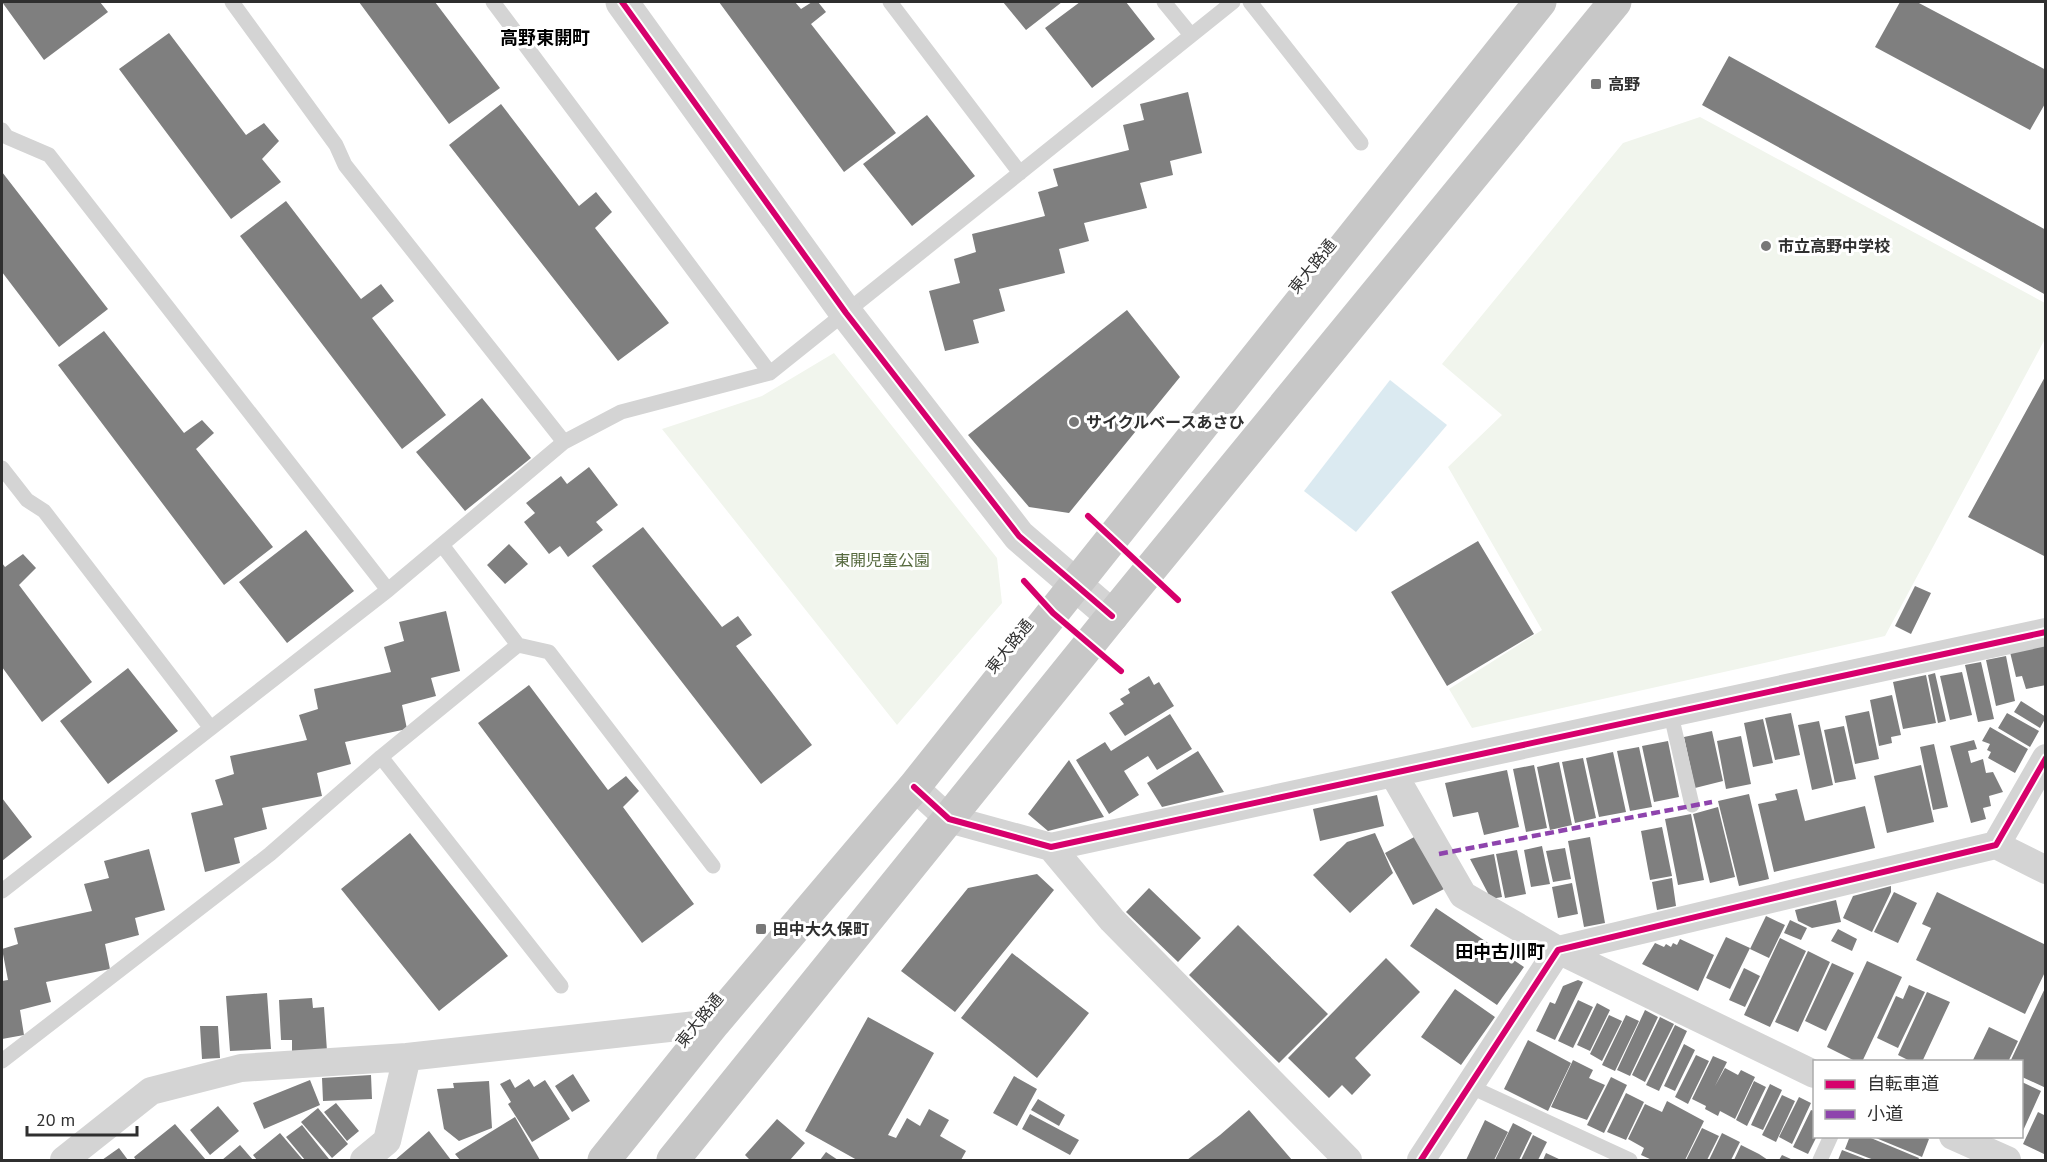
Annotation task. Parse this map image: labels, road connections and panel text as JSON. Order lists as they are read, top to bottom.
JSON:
{
  "streets": {
    "main road": ["東大路通"]
  },
  "districts": ["高野東開町", "田中古川町"],
  "parks": ["東開児童公園"],
  "places": {
    "transit": ["高野", "田中大久保町"],
    "other": ["市立高野中学校", "サイクルベースあさひ"]
  },
  "legend": ["自転車道", "小道"],
  "scale_bar": "20 m"
}
